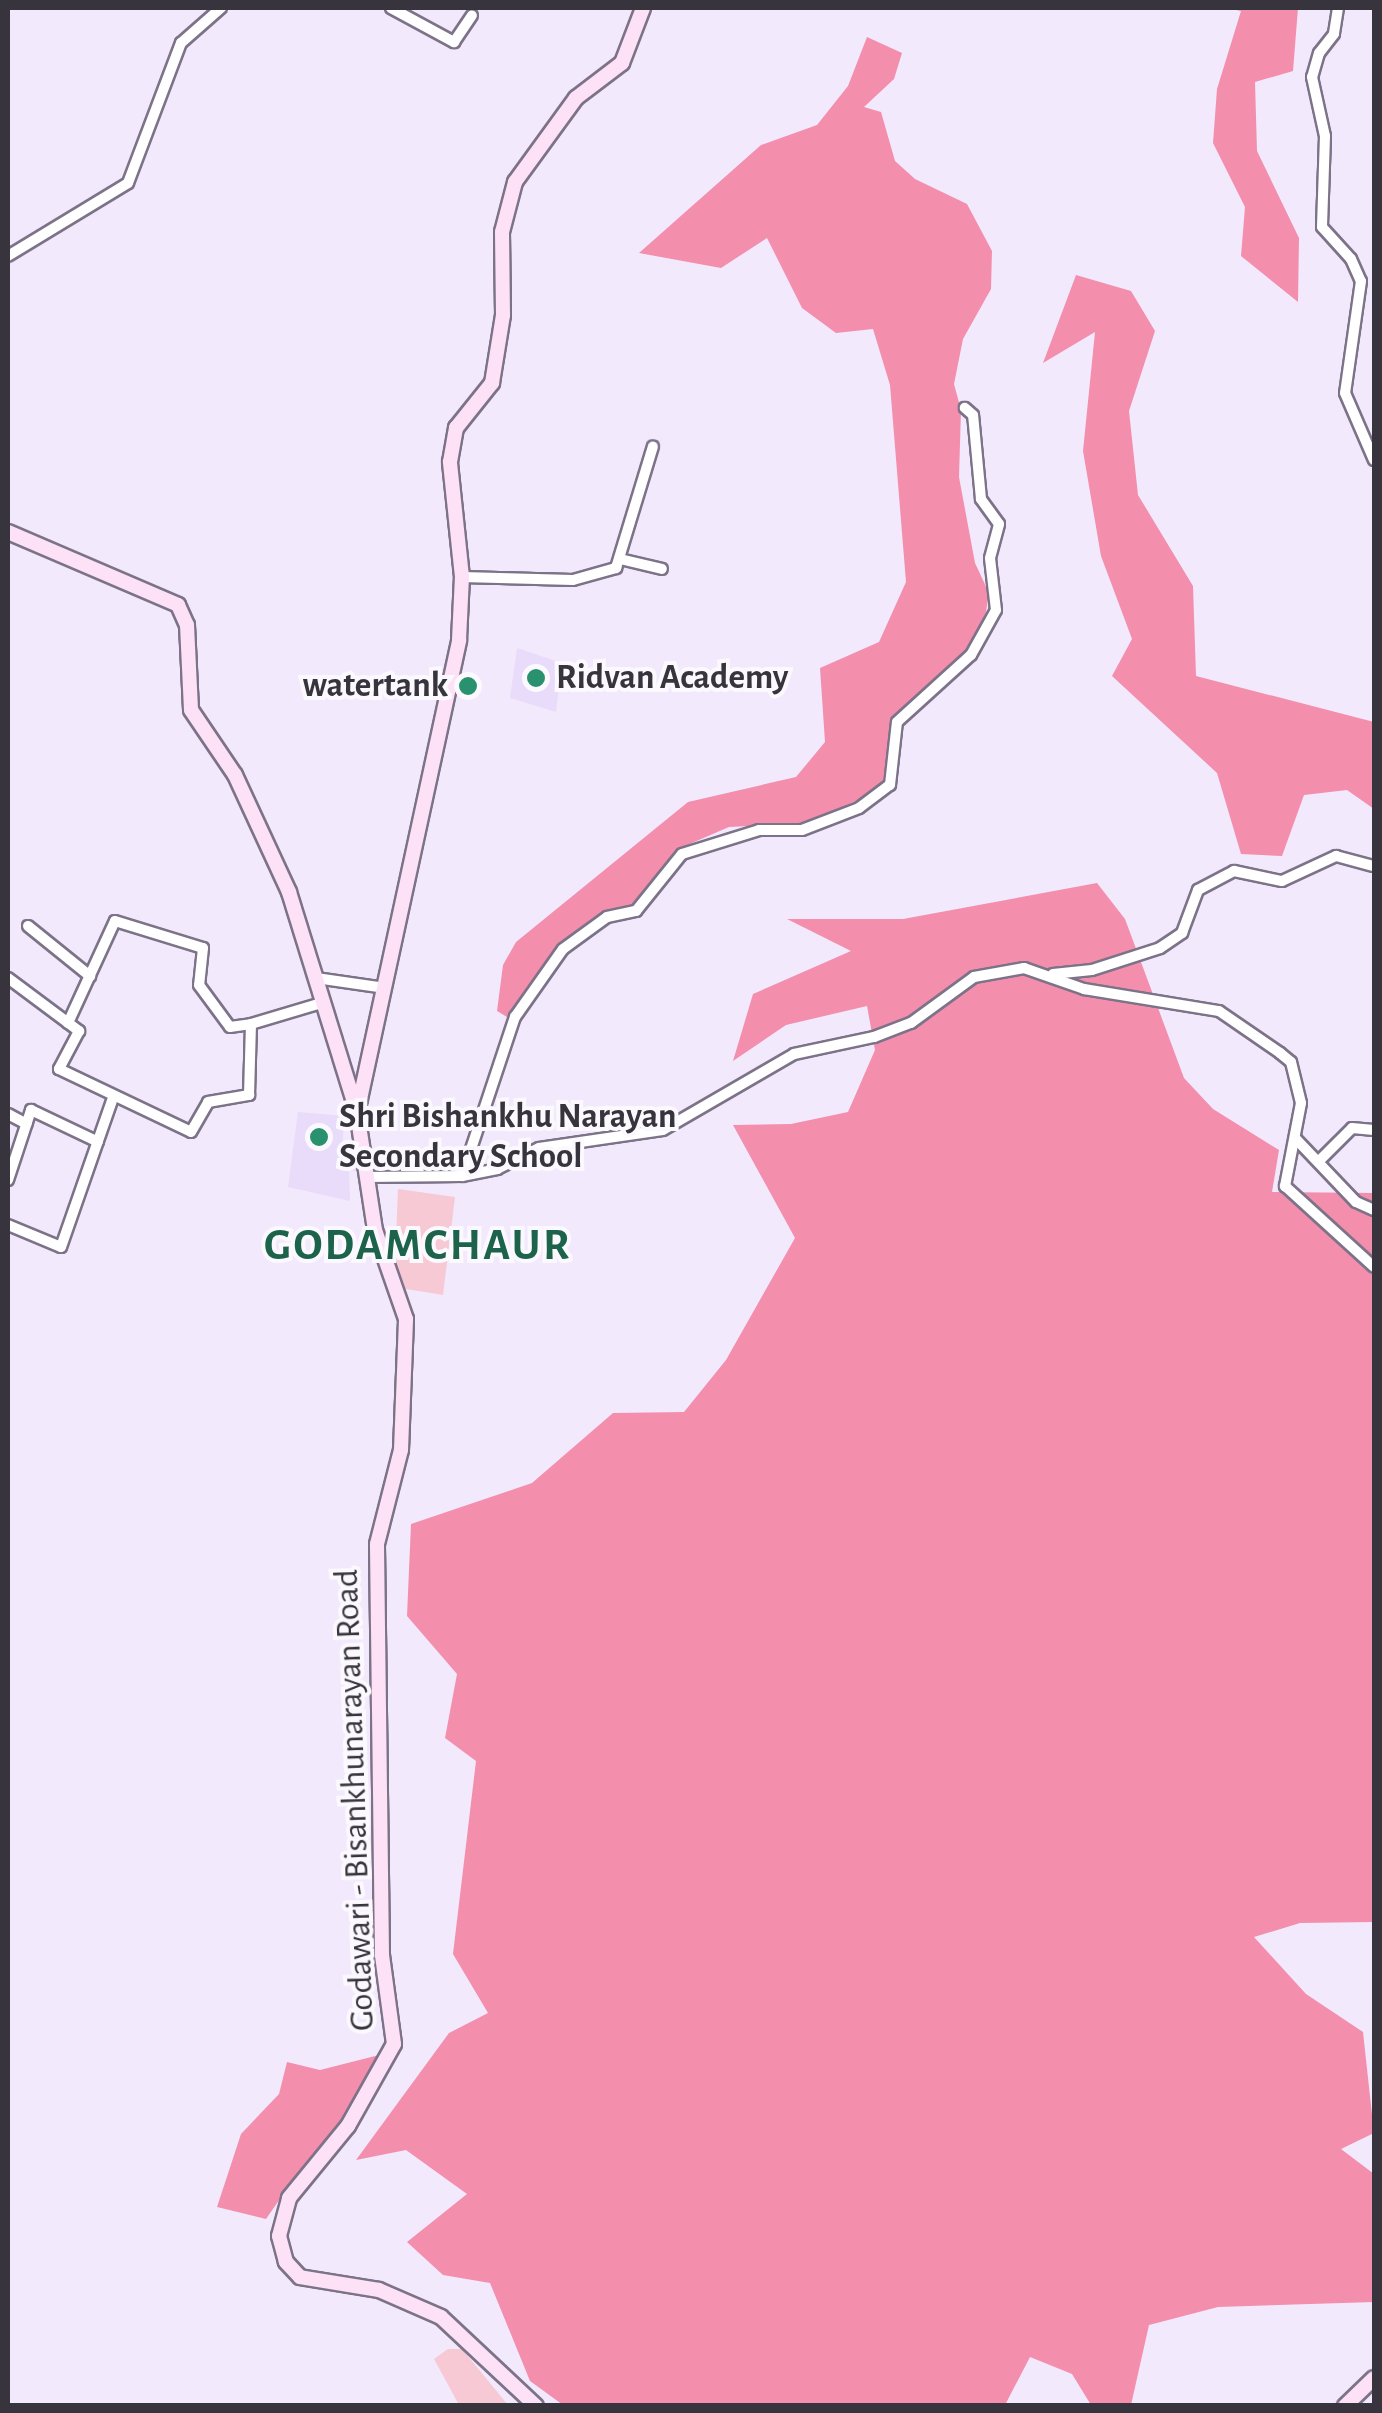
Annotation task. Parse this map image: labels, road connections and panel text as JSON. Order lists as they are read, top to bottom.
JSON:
{
  "streets": {
    "street": ["Godawari - Bisankhunarayan Road"]
  },
  "districts": ["GODAMCHAUR"],
  "places": ["Ridvan Academy", "watertank", "Shri Bishankhu Narayan Secondary School"]
}
